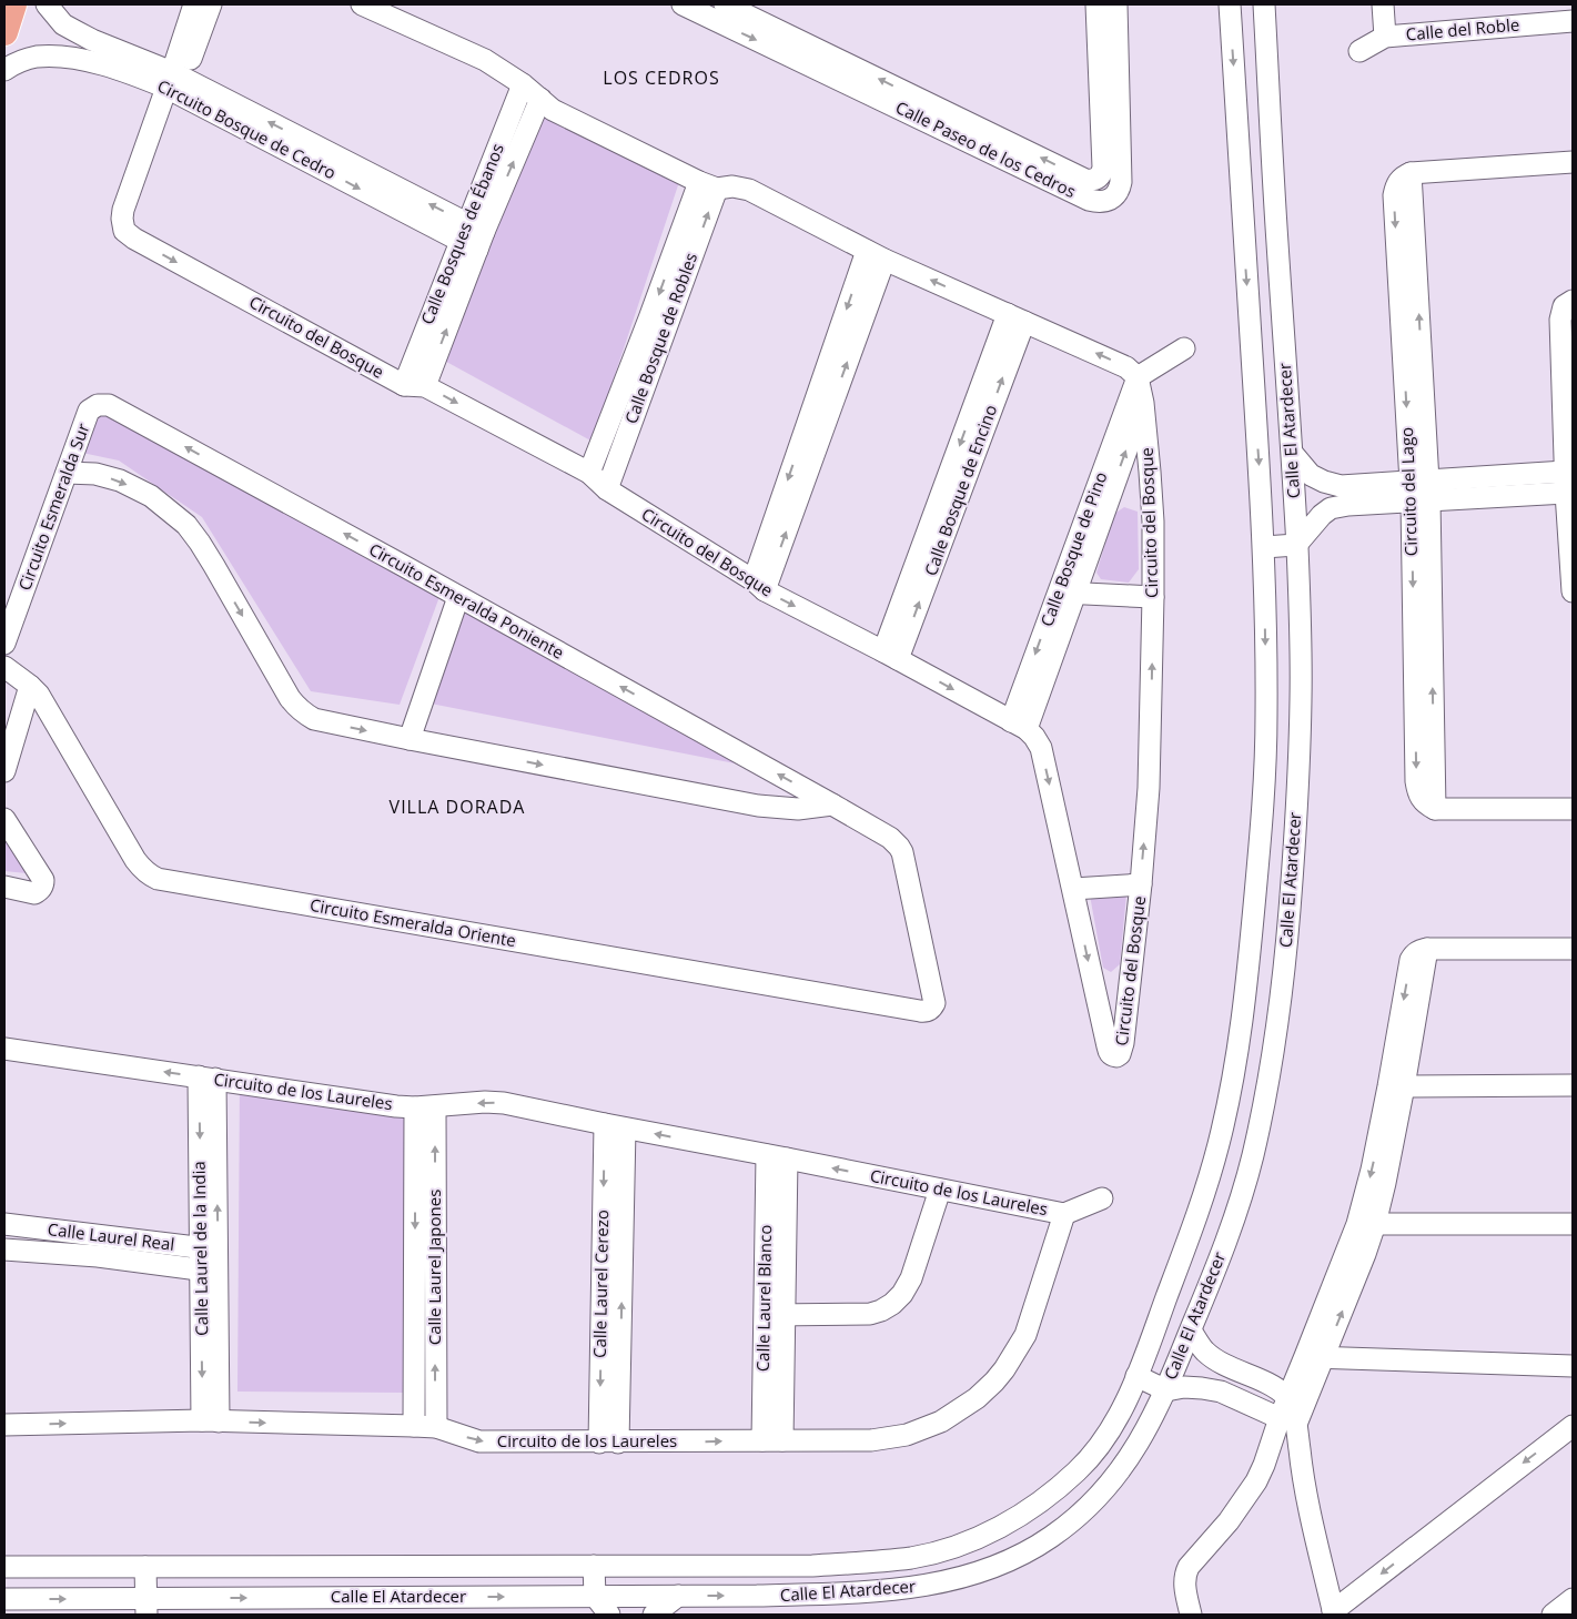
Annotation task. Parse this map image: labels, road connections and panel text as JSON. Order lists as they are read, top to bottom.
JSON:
{
  "streets": {
    "street": [
      "Calle del Roble",
      "Circuito Bosque de Cedro",
      "Calle Paseo de los Cedros",
      "Calle Bosques de Ébanos",
      "Circuito del Bosque",
      "Calle Bosque de Robles",
      "Calle El Atardecer",
      "Calle Bosque de Encino",
      "Circuito del Lago",
      "Circuito Esmeralda Sur",
      "Calle Bosque de Pino",
      "Circuito Esmeralda Poniente",
      "Circuito Esmeralda Oriente",
      "Circuito de los Laureles",
      "Calle Laurel Real",
      "Calle Laurel de la India",
      "Calle Laurel Japones",
      "Calle Laurel Cerezo",
      "Calle Laurel Blanco"
    ]
  },
  "crossings": [
    ["Circuito Bosque de Cedro", "Calle Bosques de Ébanos"],
    ["Circuito Bosque de Cedro", "Circuito del Bosque"],
    ["Calle Bosques de Ébanos", "Circuito del Bosque"],
    ["Circuito del Bosque", "Calle Bosque de Robles"],
    ["Circuito del Bosque", "Calle Bosque de Encino"],
    ["Circuito del Bosque", "Calle Bosque de Pino"],
    ["Circuito Esmeralda Sur", "Circuito Esmeralda Poniente"],
    ["Circuito Esmeralda Poniente", "Circuito Esmeralda Oriente"],
    ["Circuito de los Laureles", "Calle Laurel de la India"],
    ["Circuito de los Laureles", "Calle Laurel Japones"],
    ["Circuito de los Laureles", "Calle Laurel Cerezo"],
    ["Circuito de los Laureles", "Calle Laurel Blanco"],
    ["Calle Laurel Real", "Calle Laurel de la India"]
  ],
  "districts": ["LOS CEDROS", "VILLA DORADA"]
}
